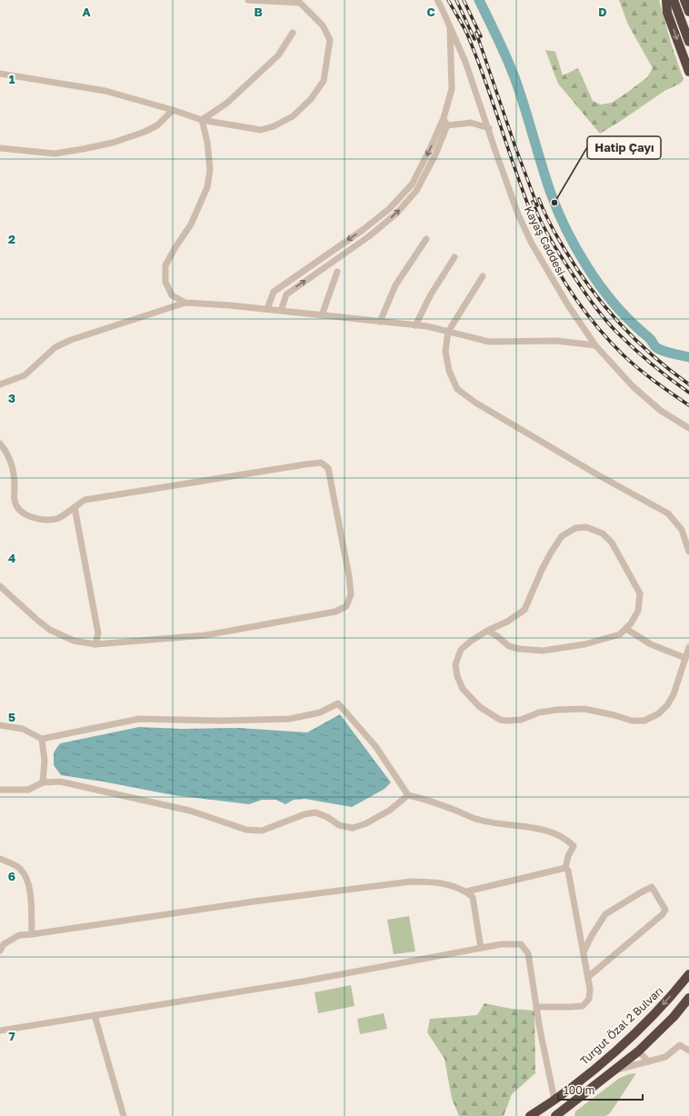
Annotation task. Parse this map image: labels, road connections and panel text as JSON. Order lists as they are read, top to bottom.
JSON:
{
  "streets": {
    "highway": ["Turgut Özal 2 Bulvarı"],
    "street": ["Kayaş Caddesi"]
  },
  "places": ["Hatip Çayı"],
  "scale_bar": "100 m",
  "grid": {
    "columns": [
      "A",
      "B",
      "C",
      "D"
    ],
    "rows": [
      "1",
      "2",
      "3",
      "4",
      "5",
      "6",
      "7"
    ]
  }
}
